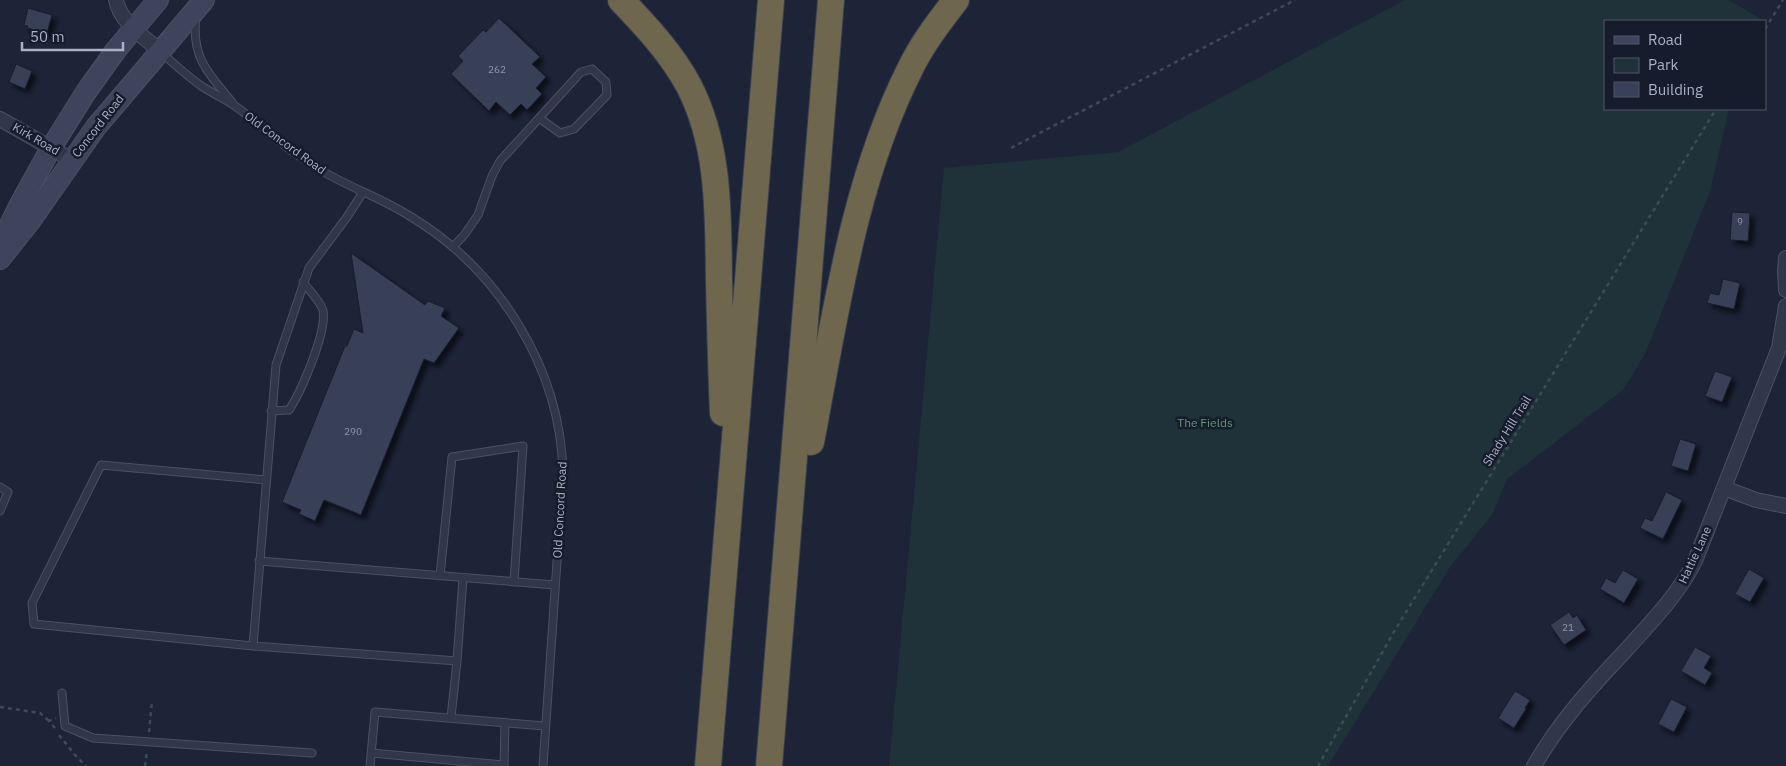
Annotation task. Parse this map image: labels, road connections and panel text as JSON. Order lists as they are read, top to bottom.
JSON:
{
  "streets": {
    "main road": ["Concord Road"],
    "street": ["Kirk Road", "Old Concord Road", "Hattie Lane"],
    "path": ["Shady Hill Trail"]
  },
  "crossings": [
    ["Concord Road", "Kirk Road"],
    ["Concord Road", "Old Concord Road"]
  ],
  "parks": ["The Fields"],
  "house_numbers": [
    "262",
    "9",
    "290",
    "21"
  ],
  "legend": ["Road", "Park", "Building"],
  "scale_bar": "50 m"
}
